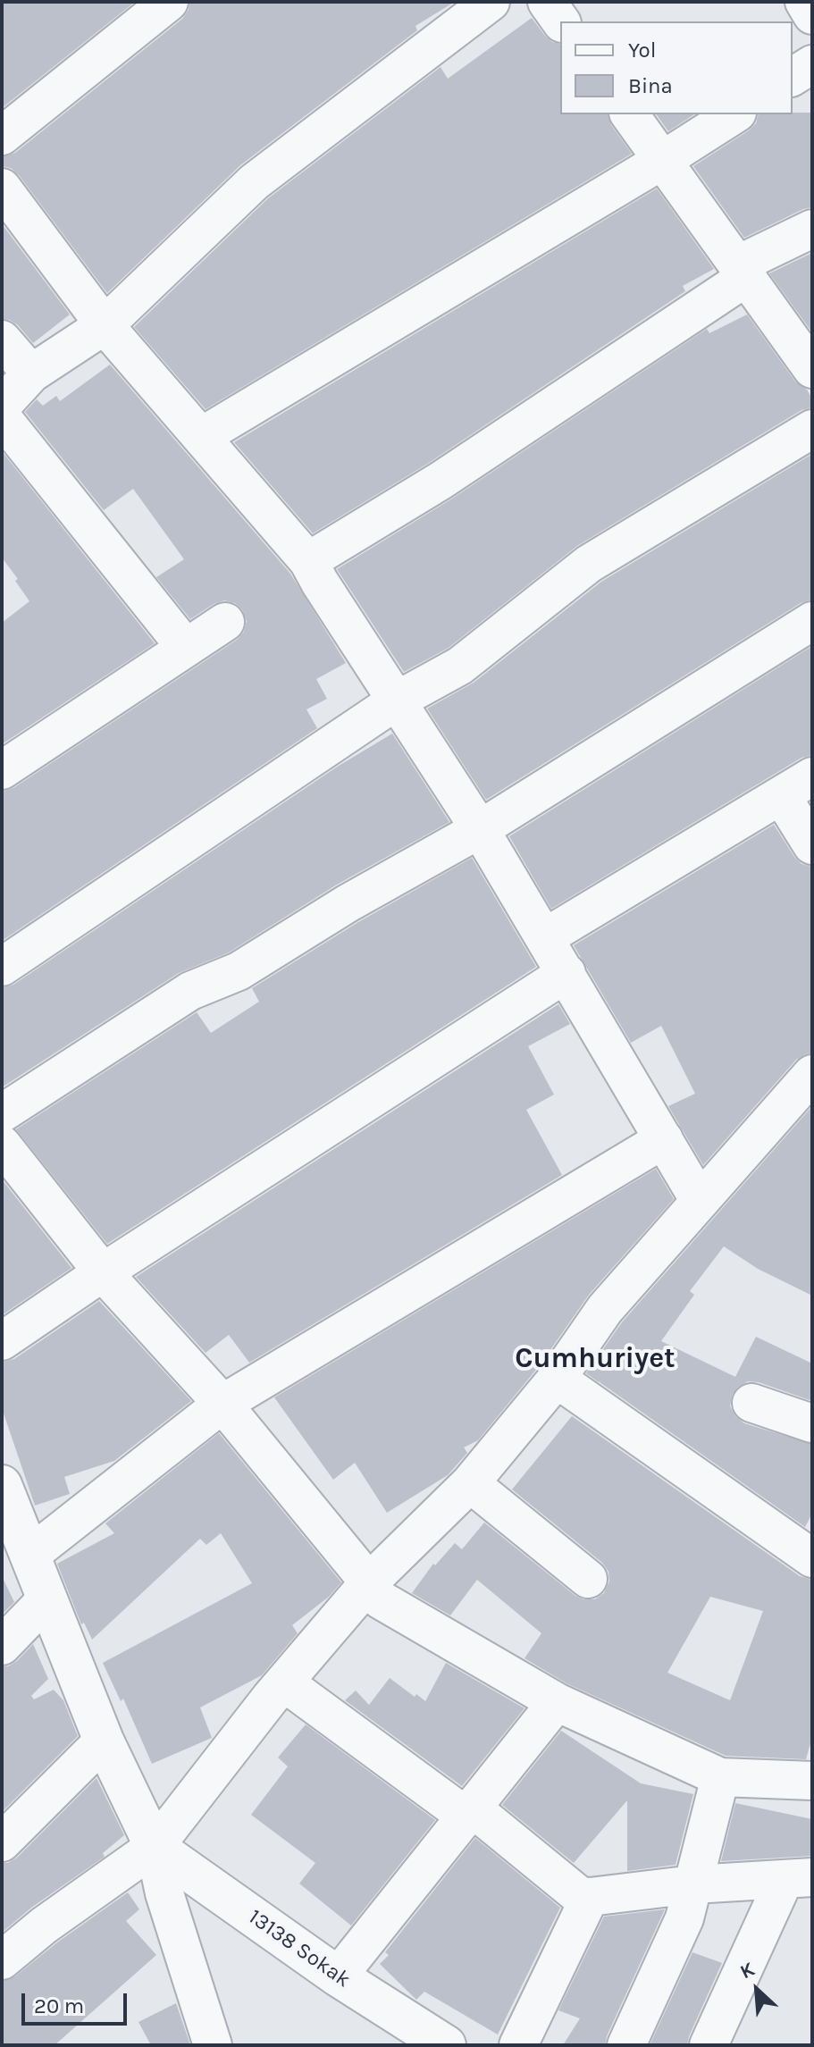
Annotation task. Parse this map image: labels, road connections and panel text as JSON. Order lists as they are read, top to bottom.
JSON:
{
  "streets": {
    "street": ["13138 Sokak"]
  },
  "districts": ["Cumhuriyet"],
  "legend": ["Yol", "Bina"],
  "scale_bar": "20 m",
  "north": "top left"
}
